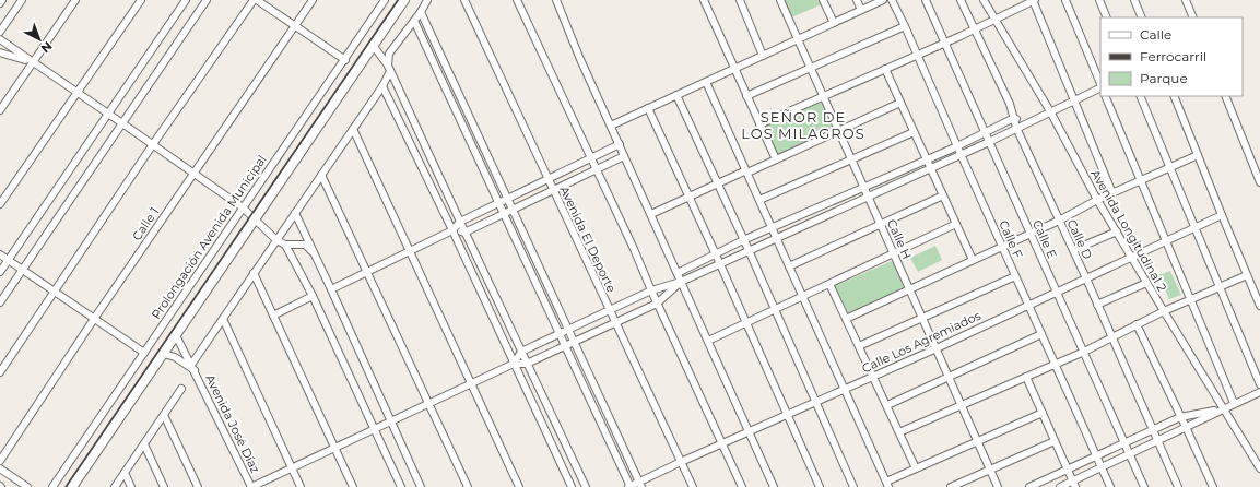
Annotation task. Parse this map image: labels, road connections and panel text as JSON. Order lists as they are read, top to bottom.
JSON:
{
  "streets": {
    "street": [
      "Calle 1",
      "Avenida Longitudinal 2",
      "Prolongación Avenida Municipal",
      "Avenida El Deporte",
      "Calle H",
      "Calle F",
      "Calle E",
      "Calle D",
      "Calle Los Agremiados",
      "Avenida José Díaz"
    ]
  },
  "crossings": [
    ["Avenida Longitudinal 2", "Calle Los Agremiados"],
    ["Avenida El Deporte", "Calle Los Agremiados"],
    ["Calle H", "Calle Los Agremiados"],
    ["Calle F", "Calle Los Agremiados"],
    ["Calle E", "Calle Los Agremiados"],
    ["Calle D", "Calle Los Agremiados"]
  ],
  "districts": ["SEÑOR DE LOS MILAGROS"],
  "legend": ["Calle", "Ferrocarril", "Parque"],
  "north": "bottom right"
}
